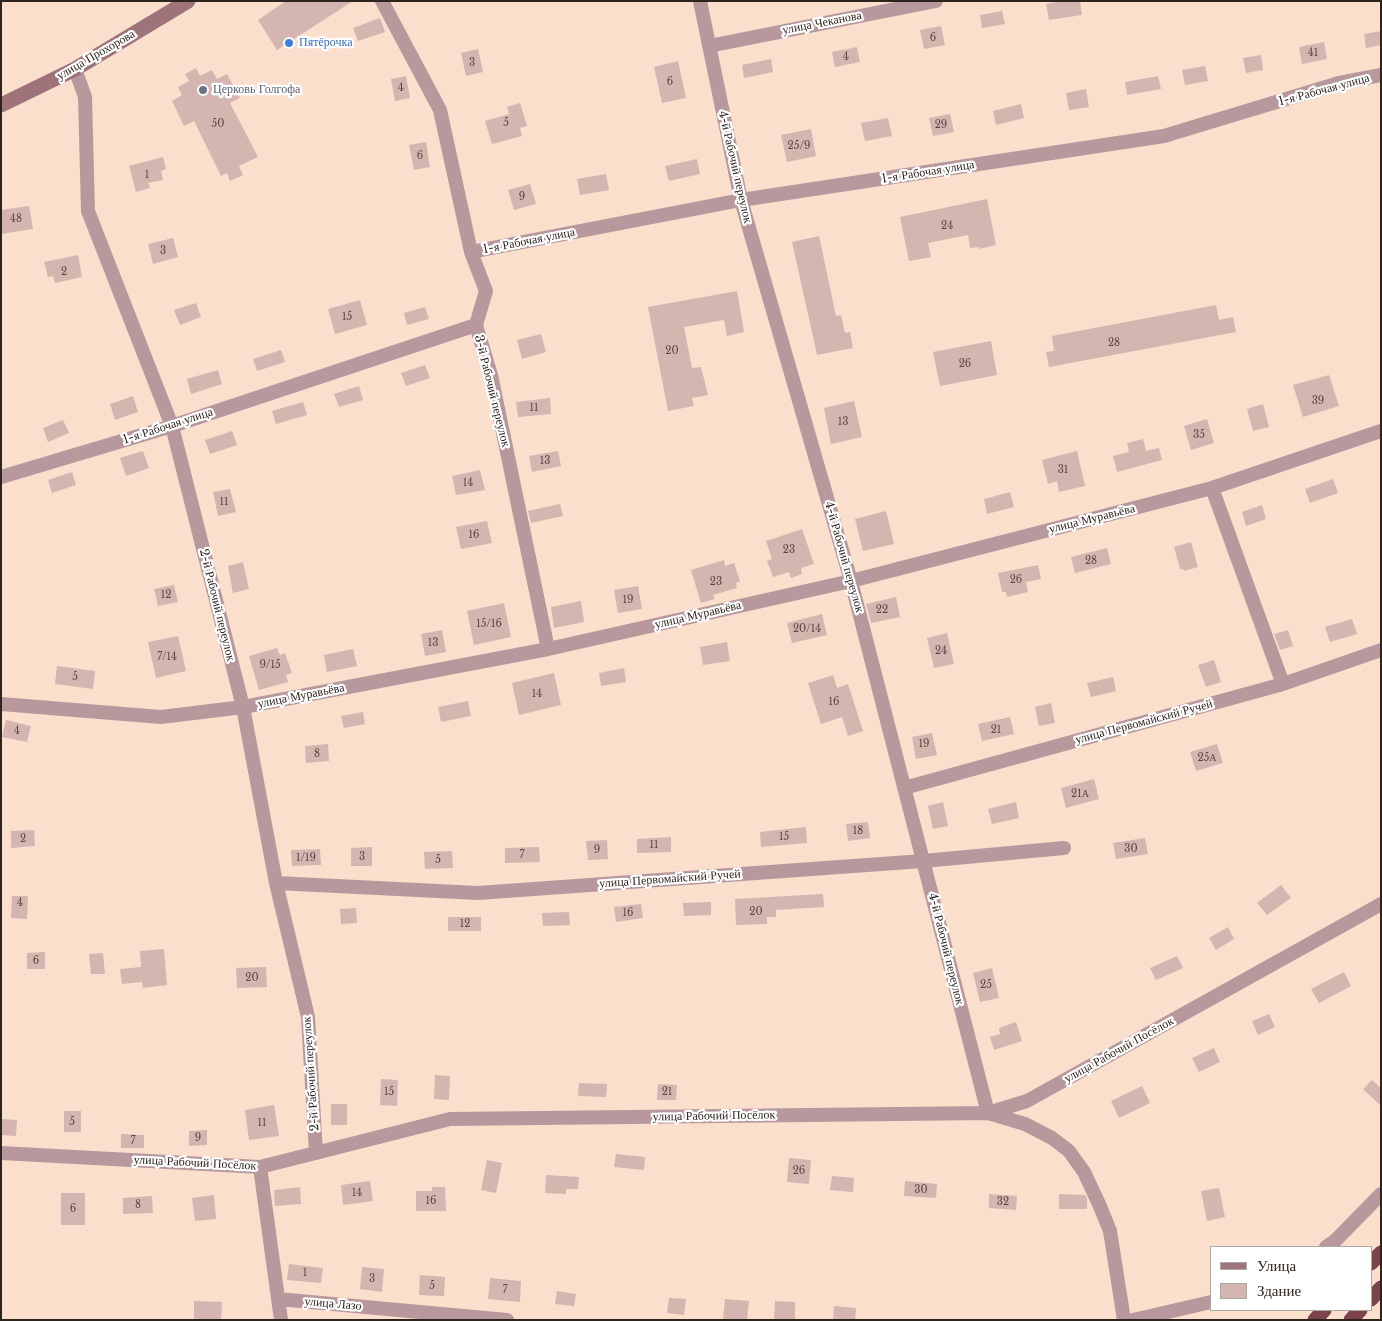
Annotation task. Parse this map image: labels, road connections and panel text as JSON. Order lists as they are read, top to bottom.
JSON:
{
  "streets": {
    "street": [
      "улица Чеканова",
      "улица Прохорова",
      "1-я Рабочая улица",
      "4-й Рабочий переулок",
      "3-й Рабочий переулок",
      "улица Муравьёва",
      "2-й Рабочий переулок",
      "улица Первомайский Ручей",
      "улица Рабочий Посёлок",
      "улица Лазо"
    ]
  },
  "crossings": [
    ["улица Чеканова", "4-й Рабочий переулок"],
    ["улица Прохорова", "2-й Рабочий переулок"],
    ["1-я Рабочая улица", "4-й Рабочий переулок"],
    ["1-я Рабочая улица", "3-й Рабочий переулок"],
    ["1-я Рабочая улица", "2-й Рабочий переулок"],
    ["4-й Рабочий переулок", "улица Муравьёва"],
    ["4-й Рабочий переулок", "улица Первомайский Ручей"],
    ["4-й Рабочий переулок", "улица Рабочий Посёлок"],
    ["3-й Рабочий переулок", "улица Муравьёва"],
    ["улица Муравьёва", "2-й Рабочий переулок"],
    ["2-й Рабочий переулок", "улица Первомайский Ручей"],
    ["2-й Рабочий переулок", "улица Рабочий Посёлок"]
  ],
  "places": ["Пятёрочка", "Церковь Голгофа"],
  "house_numbers": [
    "6",
    "41",
    "4",
    "3",
    "6",
    "4",
    "5",
    "50",
    "29",
    "25/9",
    "6",
    "1",
    "9",
    "48",
    "24",
    "3",
    "2",
    "15",
    "28",
    "20",
    "26",
    "39",
    "11",
    "13",
    "35",
    "13",
    "31",
    "14",
    "11",
    "16",
    "23",
    "28",
    "26",
    "23",
    "12",
    "19",
    "22",
    "15/16",
    "20/14",
    "13",
    "24",
    "7/14",
    "9/15",
    "5",
    "14",
    "16",
    "21",
    "4",
    "19",
    "8",
    "25А",
    "21А",
    "18",
    "15",
    "2",
    "11",
    "30",
    "9",
    "7",
    "3",
    "1/19",
    "5",
    "4",
    "20",
    "16",
    "12",
    "6",
    "20",
    "25",
    "15",
    "21",
    "5",
    "11",
    "9",
    "7",
    "26",
    "30",
    "14",
    "16",
    "32",
    "8",
    "6",
    "1",
    "3",
    "5",
    "7"
  ],
  "legend": ["Улица", "Здание"]
}
